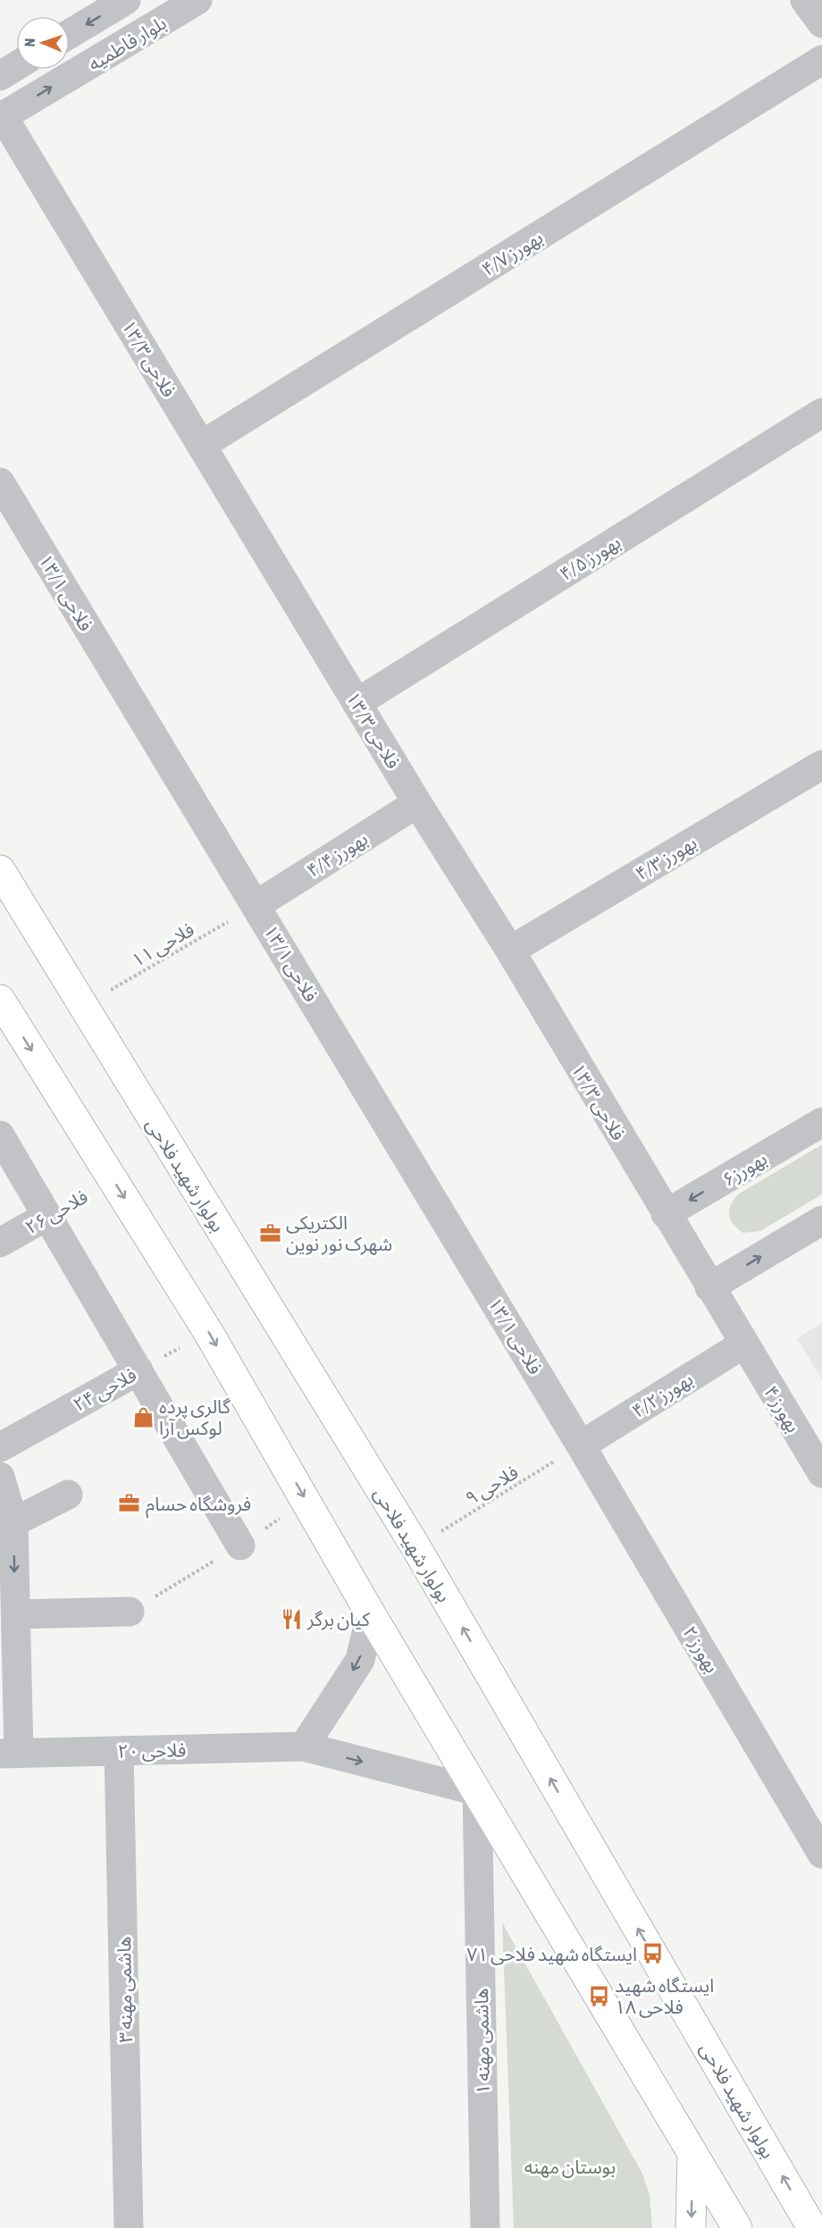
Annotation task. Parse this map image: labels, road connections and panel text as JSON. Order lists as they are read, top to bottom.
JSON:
{
  "streets": {
    "main road": ["بولوار شهید فلاحی"],
    "street": [
      "بلوار فاطمیه",
      "بهورز ۴/۷",
      "فلاحی ۱۳/۳",
      "بهورز ۴/۵",
      "فلاحی ۱۳/۱",
      "بهورز ۴/۴",
      "بهورز ۴/۳",
      "بهورز۶",
      "فلاحی ۲۶",
      "فلاحی ۲۴",
      "بهورز ۴/۲",
      "بهورز ۴",
      "بهورز ۲",
      "فلاحی ۲۰",
      "هاشمی مهنه ۳",
      "هاشمی مهنه ۱"
    ],
    "path": ["فلاحی ۱۱", "فلاحی ۹"]
  },
  "crossings": [
    ["بلوار فاطمیه", "فلاحی ۱۳/۳"],
    ["بهورز ۴/۷", "فلاحی ۱۳/۳"],
    ["فلاحی ۱۳/۳", "بهورز ۴/۵"],
    ["فلاحی ۱۳/۳", "بهورز ۴/۴"],
    ["فلاحی ۱۳/۳", "بهورز ۴/۳"],
    ["فلاحی ۱۳/۳", "بهورز۶"],
    ["فلاحی ۱۳/۳", "بهورز ۴/۲"],
    ["فلاحی ۱۳/۳", "بهورز ۴"],
    ["فلاحی ۱۳/۱", "بهورز ۴/۴"],
    ["فلاحی ۱۳/۱", "فلاحی ۱۱"],
    ["فلاحی ۱۳/۱", "بهورز ۴/۲"],
    ["فلاحی ۱۳/۱", "فلاحی ۹"],
    ["فلاحی ۱۳/۱", "بهورز ۲"],
    ["بهورز ۴/۴", "فلاحی ۱۱"],
    ["فلاحی ۱۱", "بولوار شهید فلاحی"],
    ["بولوار شهید فلاحی", "فلاحی ۹"],
    ["بهورز ۴/۲", "بهورز ۴"],
    ["بهورز ۴/۲", "فلاحی ۹"],
    ["بهورز ۴/۲", "بهورز ۲"],
    ["فلاحی ۹", "بهورز ۲"],
    ["فلاحی ۲۰", "هاشمی مهنه ۳"],
    ["فلاحی ۲۰", "هاشمی مهنه ۱"]
  ],
  "one_way": ["فلاحی ۲۰"],
  "parks": ["بوستان مهنه"],
  "places": {
    "office": ["الکتریکی شهرک نور نوین", "فروشگاه حسام"],
    "shop": ["گالری پرده لوکس آرا"],
    "restaurant": ["کیان برگر"],
    "bus stop": ["ایستگاه شهید فلاحی ۷۱", "ایستگاه شهید فلاحی ۱۸"]
  },
  "north": "left"
}
